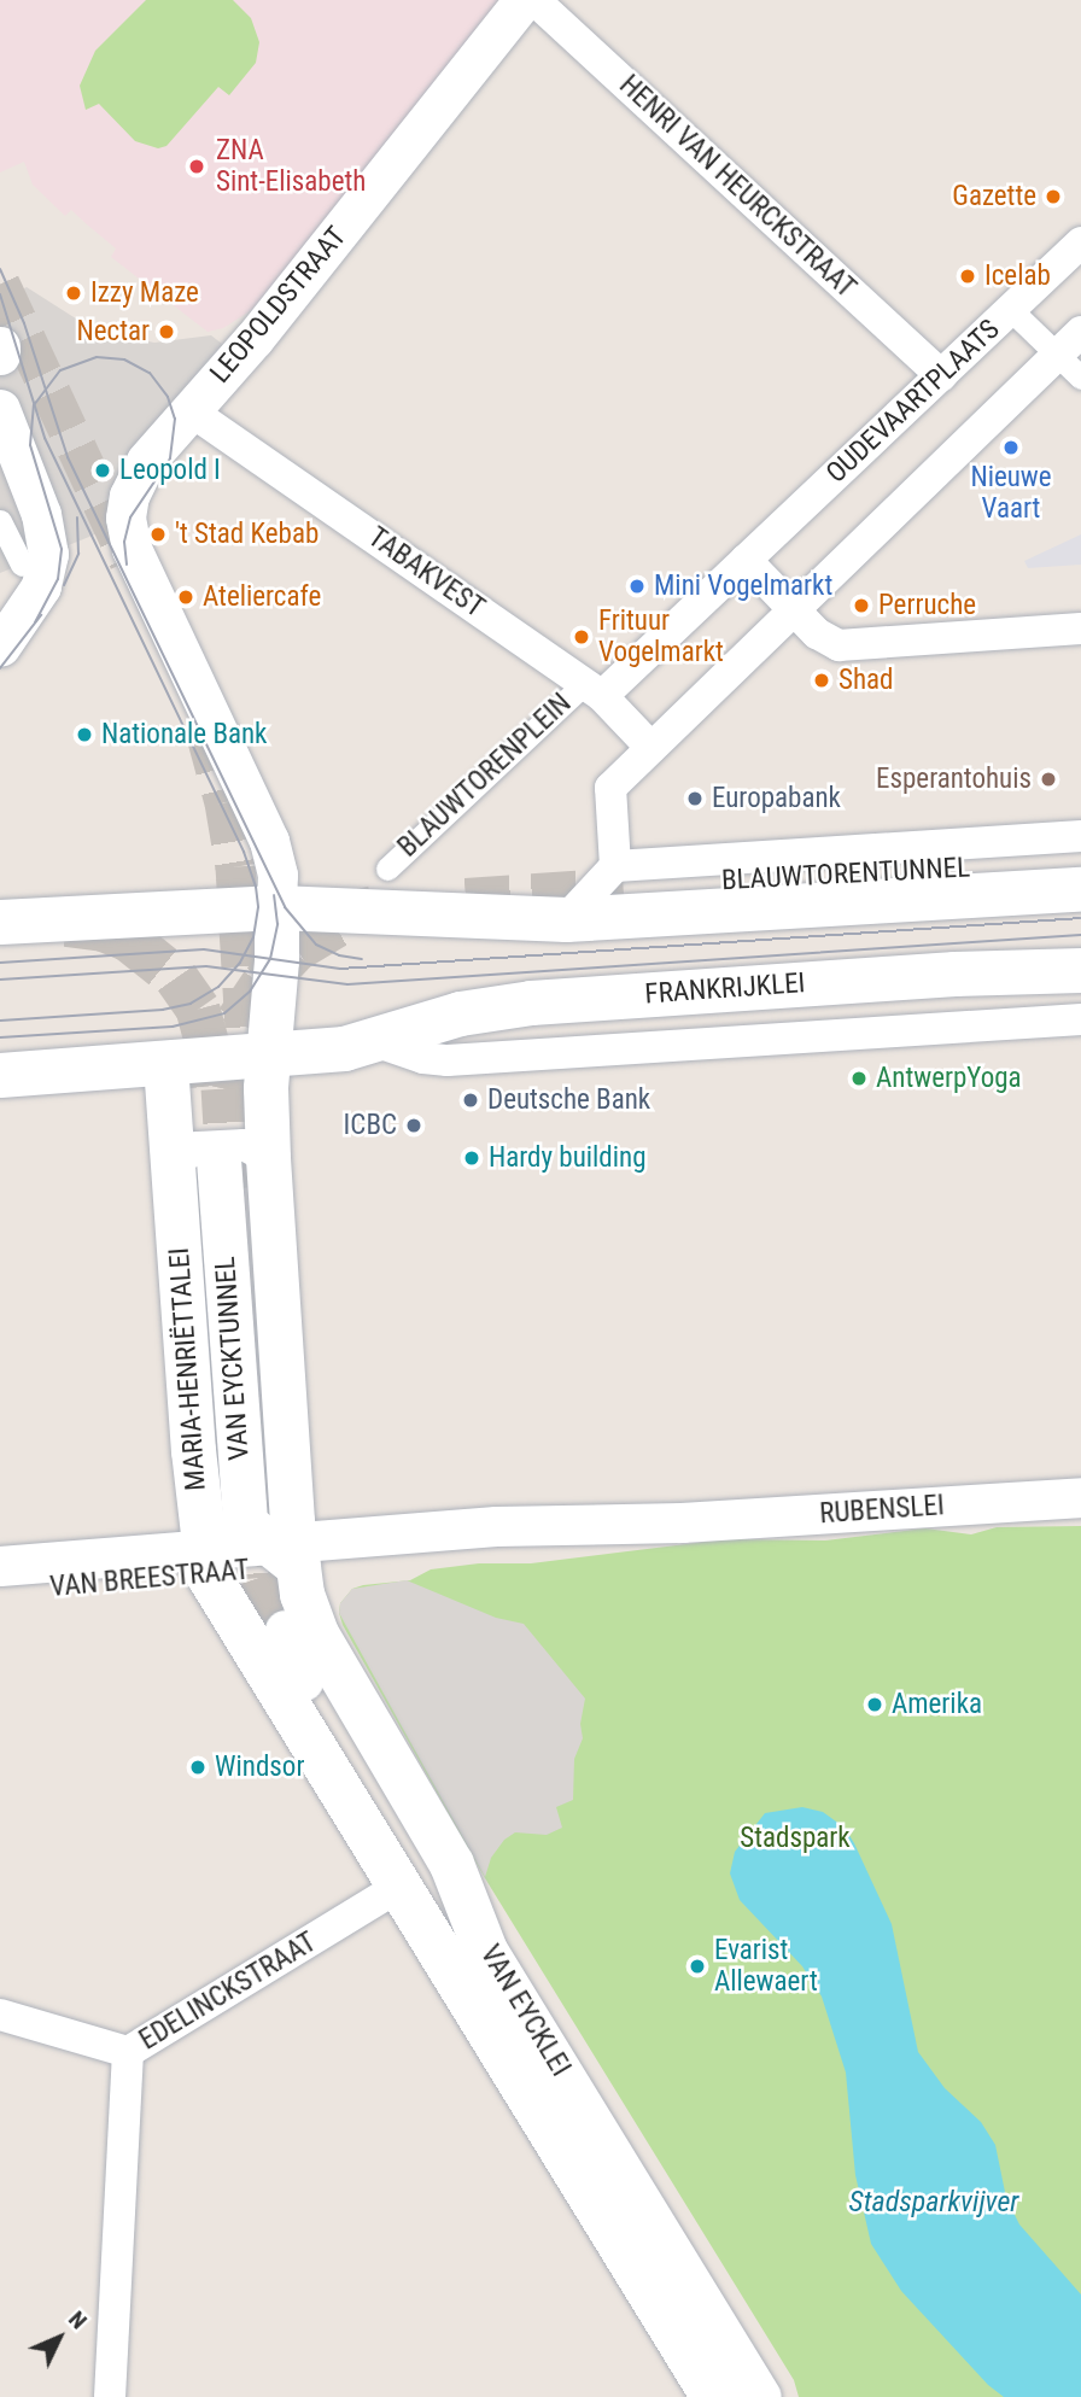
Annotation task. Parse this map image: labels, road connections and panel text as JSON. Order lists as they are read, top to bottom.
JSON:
{
  "streets": {
    "main road": [
      "BLAUWTORENTUNNEL",
      "FRANKRIJKLEI",
      "VAN EYCKTUNNEL",
      "MARIA-HENRIËTTALEI",
      "VAN EYCKLEI"
    ],
    "street": [
      "HENRI VAN HEURCKSTRAAT",
      "LEOPOLDSTRAAT",
      "OUDEVAARTPLAATS",
      "TABAKVEST",
      "BLAUWTORENPLEIN",
      "RUBENSLEI",
      "VAN BREESTRAAT",
      "EDELINCKSTRAAT"
    ]
  },
  "crossings": [
    ["HENRI VAN HEURCKSTRAAT", "LEOPOLDSTRAAT"],
    ["HENRI VAN HEURCKSTRAAT", "OUDEVAARTPLAATS"],
    ["LEOPOLDSTRAAT", "TABAKVEST"],
    ["OUDEVAARTPLAATS", "TABAKVEST"],
    ["OUDEVAARTPLAATS", "BLAUWTORENPLEIN"],
    ["TABAKVEST", "BLAUWTORENPLEIN"],
    ["FRANKRIJKLEI", "MARIA-HENRIËTTALEI"],
    ["VAN EYCKTUNNEL", "RUBENSLEI"],
    ["VAN EYCKTUNNEL", "VAN BREESTRAAT"],
    ["VAN EYCKTUNNEL", "VAN EYCKLEI"],
    ["MARIA-HENRIËTTALEI", "VAN BREESTRAAT"],
    ["MARIA-HENRIËTTALEI", "VAN EYCKLEI"],
    ["RUBENSLEI", "VAN BREESTRAAT"],
    ["RUBENSLEI", "VAN EYCKLEI"],
    ["VAN BREESTRAAT", "VAN EYCKLEI"],
    ["EDELINCKSTRAAT", "VAN EYCKLEI"]
  ],
  "water": ["Stadsparkvijver"],
  "parks": ["Stadspark"],
  "places": [
    "ZNA Sint-Elisabeth",
    "Gazette",
    "Icelab",
    "Izzy Maze",
    "Nectar",
    "Nieuwe Vaart",
    "Leopold I",
    "'t Stad Kebab",
    "Mini Vogelmarkt",
    "Ateliercafe",
    "Perruche",
    "Frituur Vogelmarkt",
    "Shad",
    "Nationale Bank",
    "Esperantohuis",
    "Europabank",
    "AntwerpYoga",
    "Deutsche Bank",
    "ICBC",
    "Hardy building",
    "Amerika",
    "Windsor",
    "Evarist Allewaert"
  ],
  "north": "top right"
}
